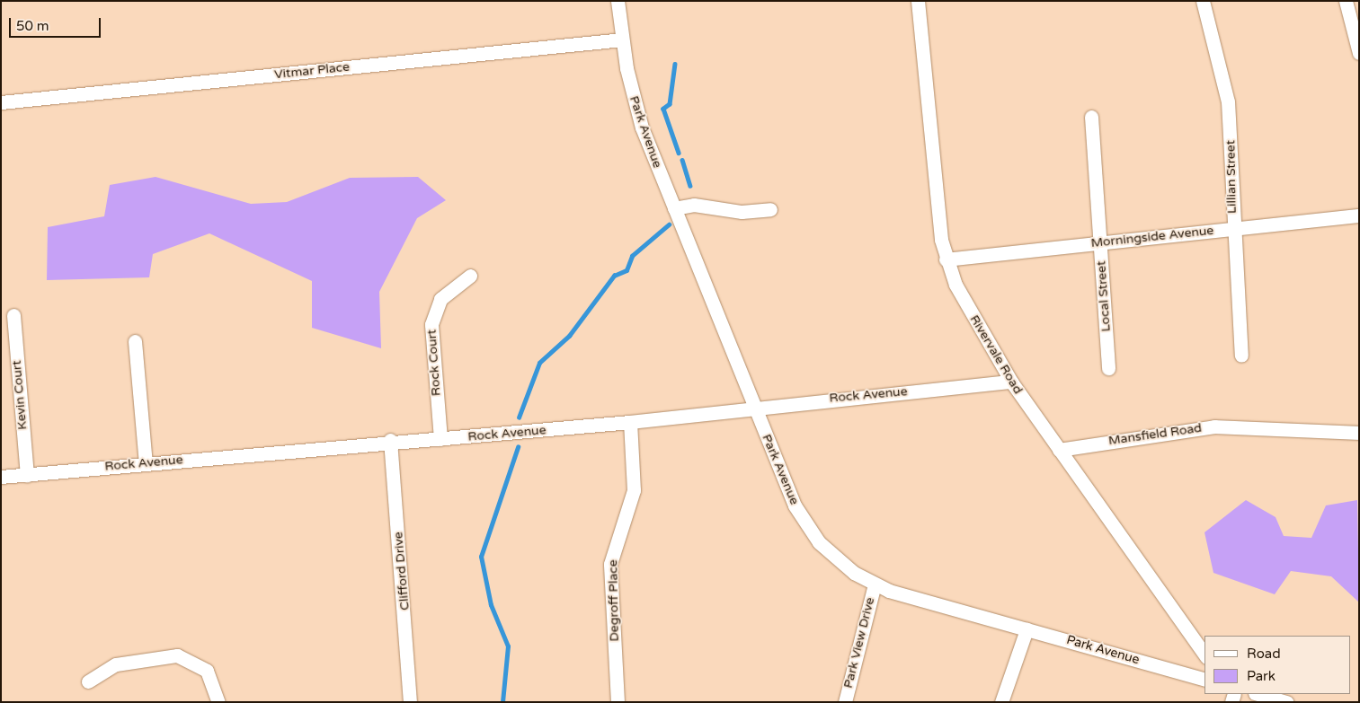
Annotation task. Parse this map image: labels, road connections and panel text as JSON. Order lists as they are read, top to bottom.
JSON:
{
  "streets": {
    "street": [
      "Vitmar Place",
      "Park Avenue",
      "Lillian Street",
      "Morningside Avenue",
      "Local Street",
      "Rivervale Road",
      "Rock Court",
      "Kevin Court",
      "Rock Avenue",
      "Mansfield Road",
      "Clifford Drive",
      "Degroff Place",
      "Park View Drive"
    ]
  },
  "crossings": [
    ["Vitmar Place", "Park Avenue"],
    ["Park Avenue", "Rock Avenue"],
    ["Park Avenue", "Park View Drive"],
    ["Lillian Street", "Morningside Avenue"],
    ["Morningside Avenue", "Local Street"],
    ["Morningside Avenue", "Rivervale Road"],
    ["Rivervale Road", "Rock Avenue"],
    ["Rivervale Road", "Mansfield Road"],
    ["Rock Court", "Rock Avenue"],
    ["Kevin Court", "Rock Avenue"],
    ["Rock Avenue", "Clifford Drive"],
    ["Rock Avenue", "Degroff Place"]
  ],
  "legend": ["Road", "Park"],
  "scale_bar": "50 m"
}
